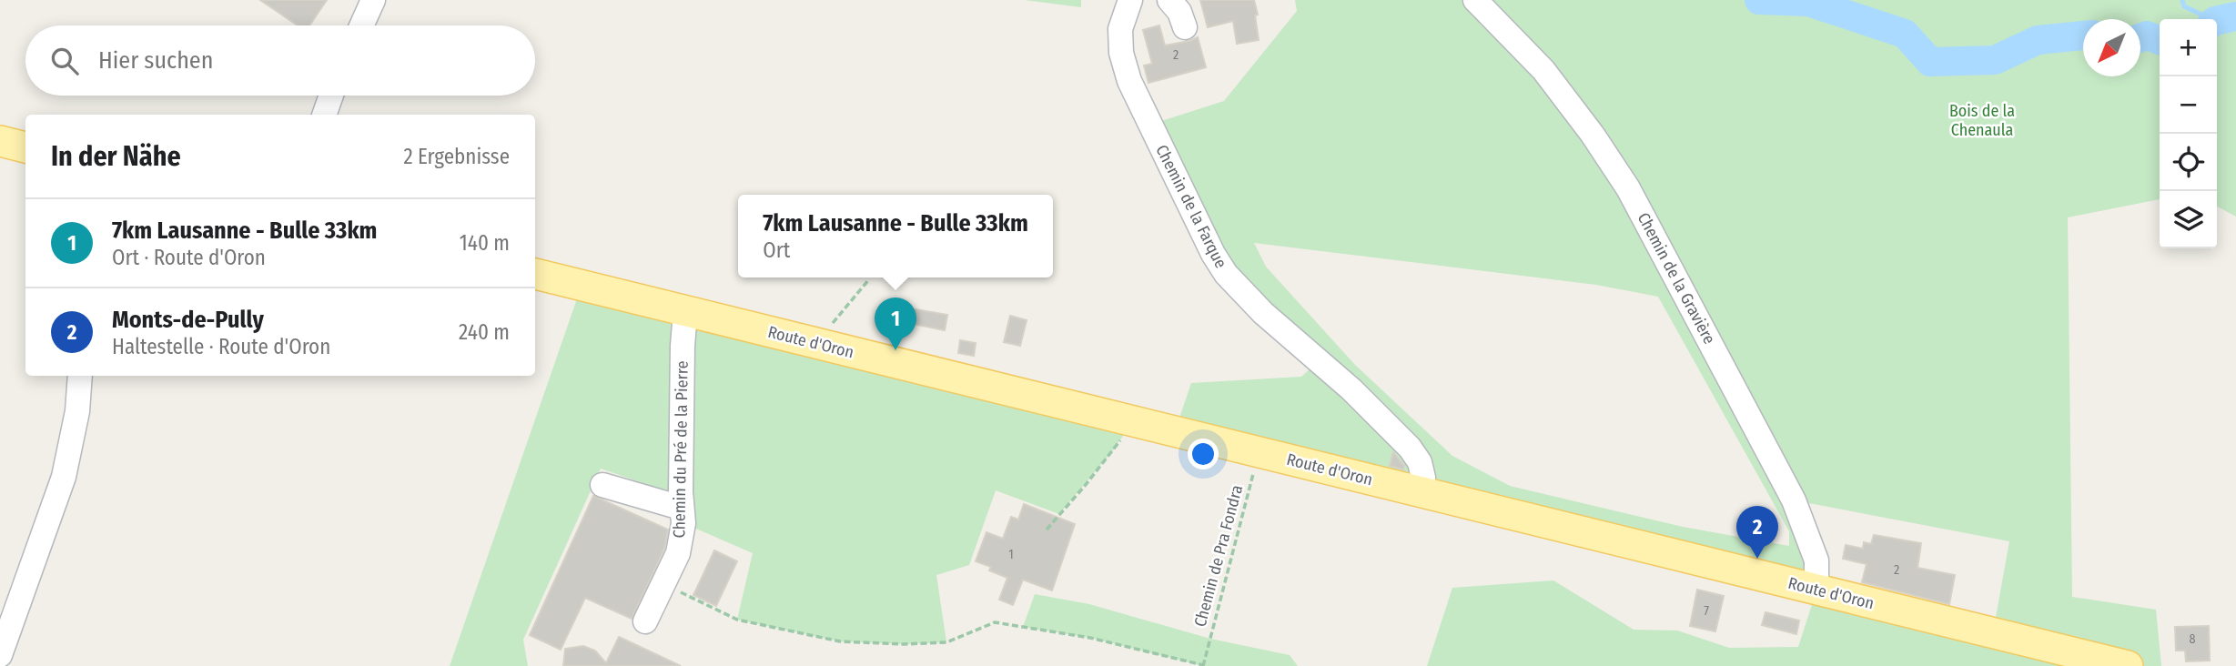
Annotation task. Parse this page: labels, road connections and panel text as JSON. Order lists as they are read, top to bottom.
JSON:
{
  "streets": {
    "main road": ["Route d'Oron"],
    "street": ["Chemin de la Farque", "Chemin de la Gravière", "Chemin du Pré de la Pierre"],
    "path": ["Chemin de Pra Fondra"]
  },
  "crossings": [
    ["Chemin de la Farque", "Route d'Oron"],
    ["Chemin de la Gravière", "Route d'Oron"],
    ["Route d'Oron", "Chemin du Pré de la Pierre"],
    ["Route d'Oron", "Chemin de Pra Fondra"]
  ],
  "parks": ["Bois de la Chenaula"],
  "house_numbers": [
    "2",
    "1",
    "2",
    "7",
    "8"
  ],
  "north": "bottom left",
  "page": {
    "map_buttons": ["+", "−"],
    "search": "Hier suchen",
    "heading": ["In der Nähe", "2 Ergebnisse"],
    "popup": ["7km Lausanne - Bulle 33km", "Ort"],
    "list": [
      {
        "mark": "1",
        "name": "7km Lausanne - Bulle 33km",
        "note": "Ort · Route d'Oron",
        "value": "140 m"
      },
      {
        "mark": "2",
        "name": "Monts-de-Pully",
        "note": "Haltestelle · Route d'Oron",
        "value": "240 m"
      }
    ],
    "pins": ["1", "2"]
  }
}
